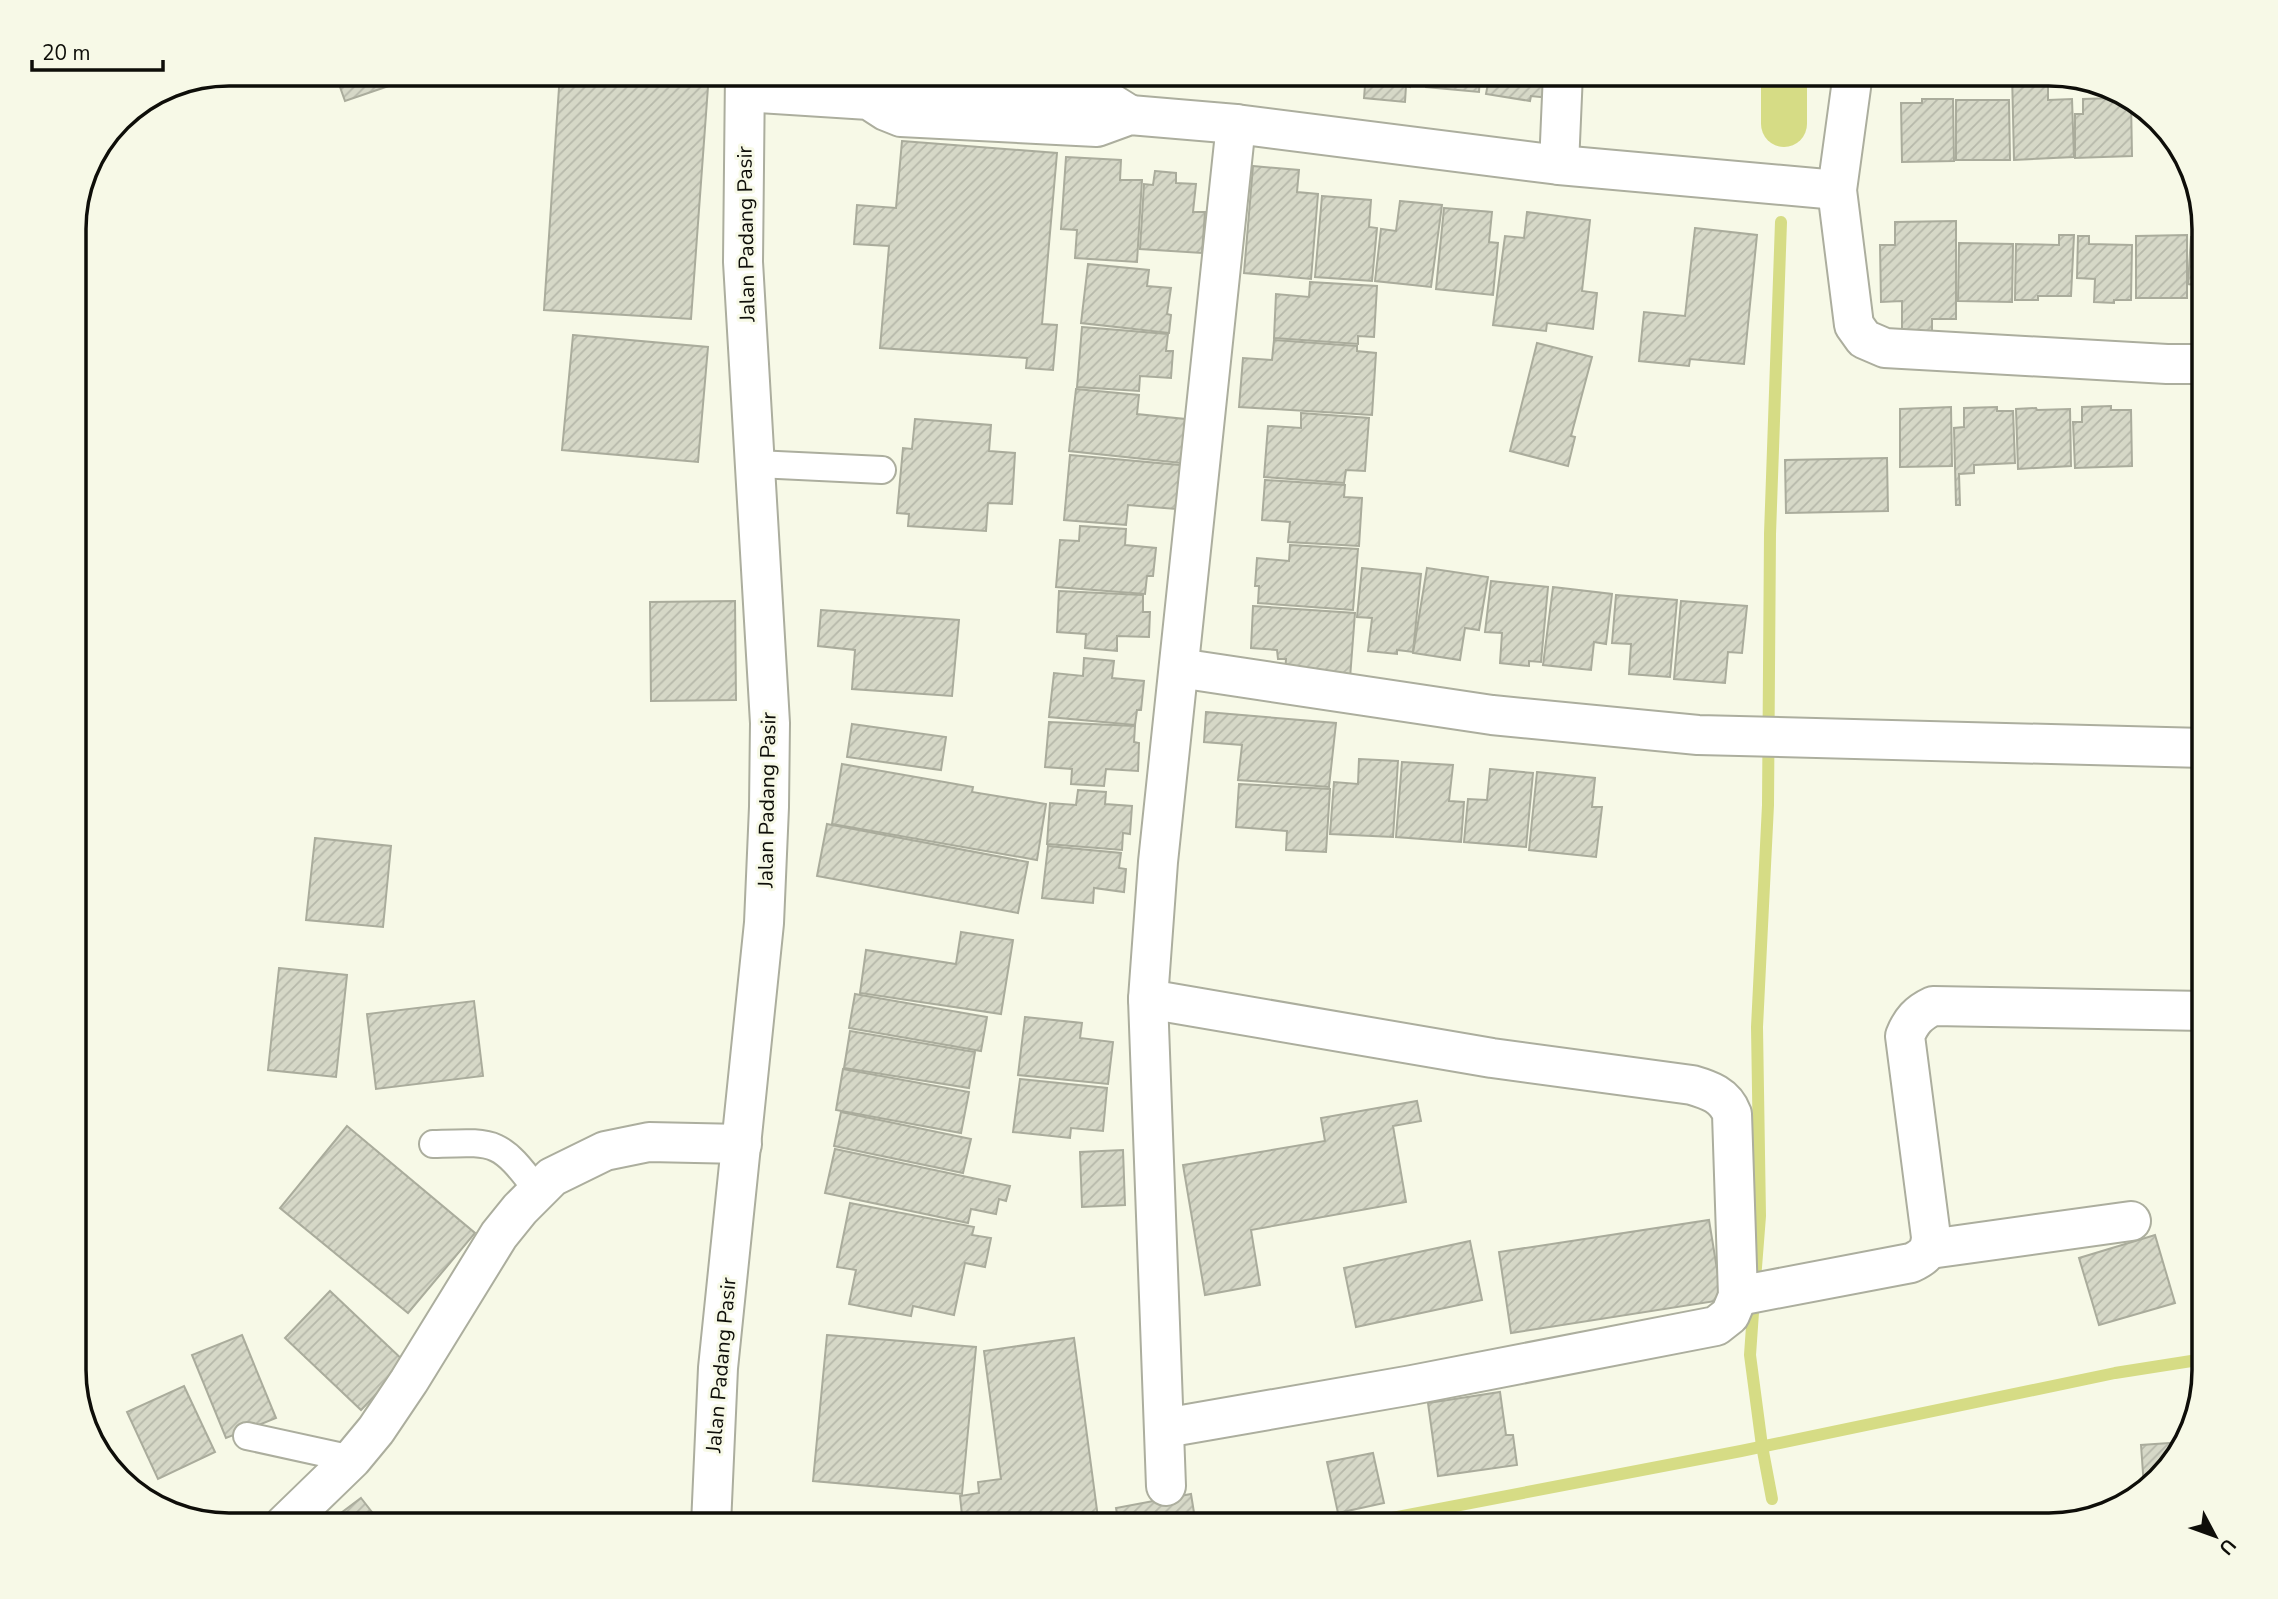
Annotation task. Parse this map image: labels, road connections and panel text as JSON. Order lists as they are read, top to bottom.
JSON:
{
  "streets": {
    "main road": ["Jalan Padang Pasir"]
  },
  "scale_bar": "20 m",
  "north": "bottom right"
}
